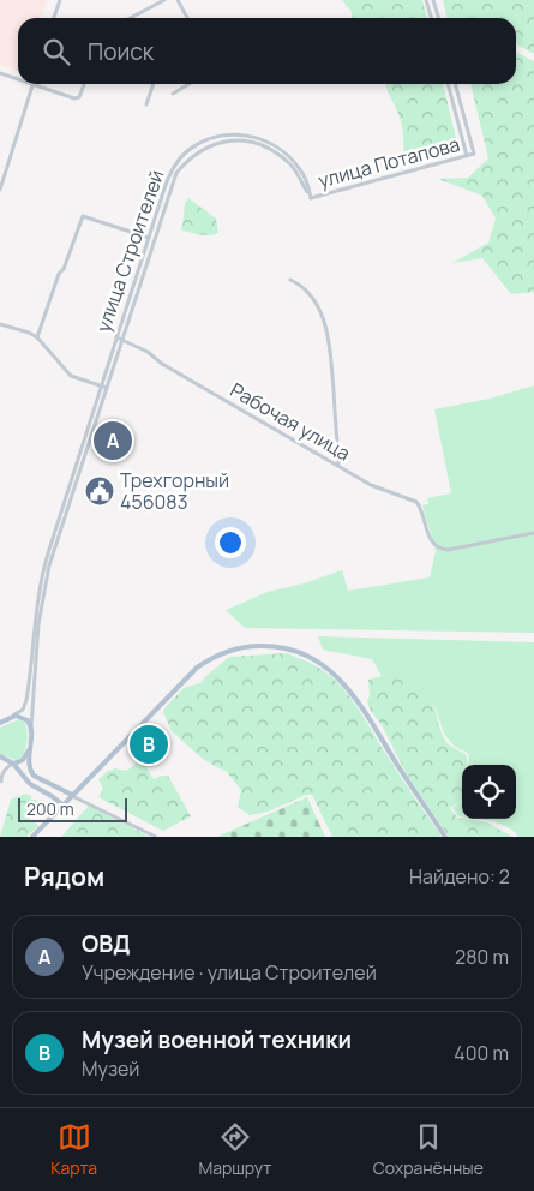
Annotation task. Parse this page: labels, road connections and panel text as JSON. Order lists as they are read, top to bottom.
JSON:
{
  "streets": {
    "street": ["улица Потапова", "улица Строителей", "Рабочая улица"]
  },
  "crossings": [
    ["улица Потапова", "улица Строителей"],
    ["улица Строителей", "Рабочая улица"]
  ],
  "places": {
    "public building": ["Трехгорный 456083"]
  },
  "scale_bar": "200 m",
  "page": {
    "search": "Поиск",
    "pins": ["A", "B"],
    "scale": "200 m",
    "heading": ["Рядом", "Найдено: 2"],
    "list": [
      {
        "mark": "A",
        "name": "ОВД",
        "note": "Учреждение · улица Строителей",
        "value": "280 m"
      },
      {
        "mark": "B",
        "name": "Музей военной техники",
        "note": "Музей",
        "value": "400 m"
      }
    ],
    "nav": ["Карта", "Маршрут", "Сохранённые"]
  }
}
